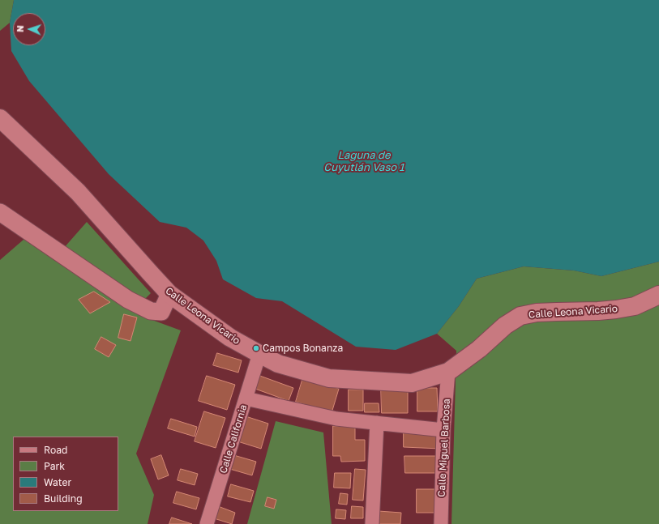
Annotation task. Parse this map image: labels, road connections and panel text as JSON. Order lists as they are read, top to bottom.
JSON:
{
  "streets": {
    "main road": ["Calle Leona Vicario"],
    "street": ["Calle California", "Calle Miguel Barbosa"]
  },
  "crossings": [
    ["Calle Leona Vicario", "Calle California"],
    ["Calle Leona Vicario", "Calle Miguel Barbosa"]
  ],
  "water": ["Laguna de Cuyutlán Vaso 1"],
  "places": ["Campos Bonanza"],
  "legend": [
    "Road",
    "Park",
    "Water",
    "Building"
  ],
  "north": "left"
}
